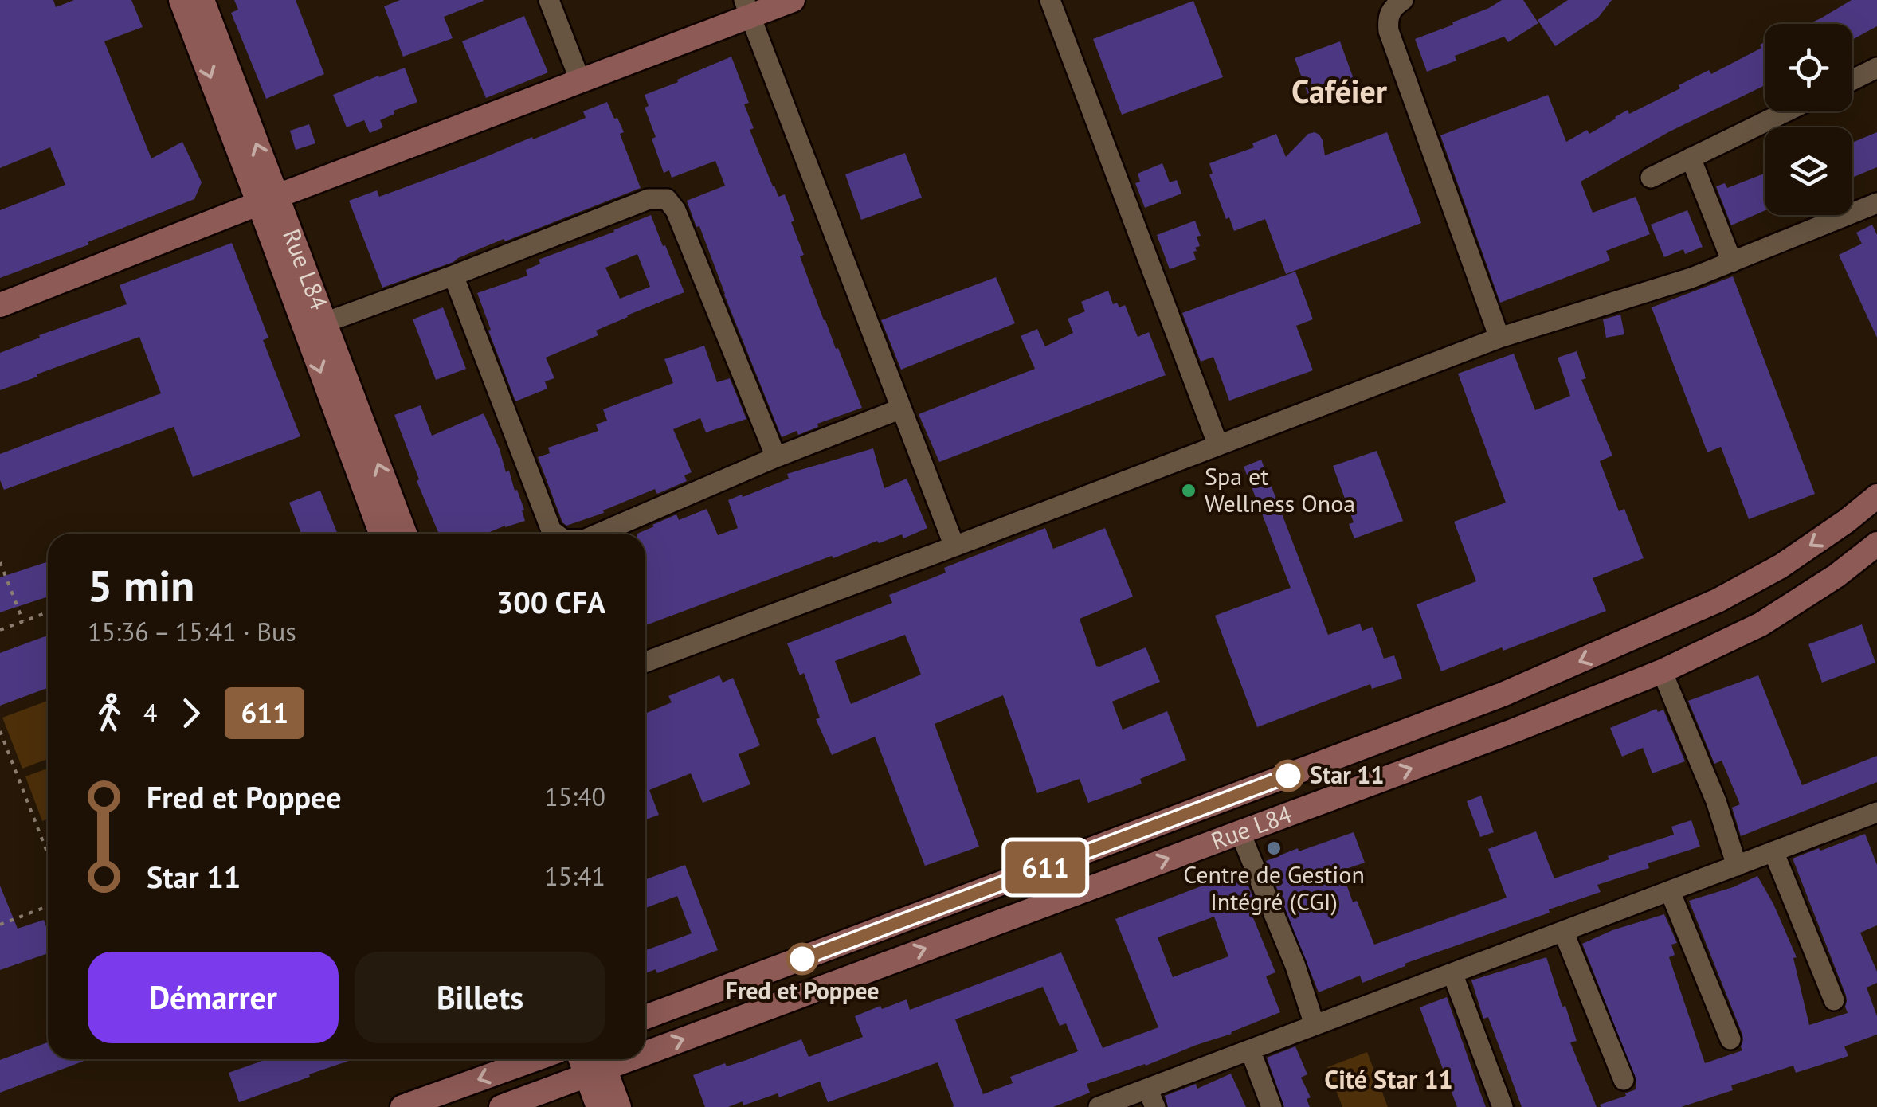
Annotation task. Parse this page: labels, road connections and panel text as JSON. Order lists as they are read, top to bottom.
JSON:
{
  "streets": {
    "main road": ["Rue L84"]
  },
  "districts": ["Caféier", "Cité Star 11"],
  "places": [
    "Spa et Wellness Onoa",
    "Star 11",
    "Centre de Gestion Intégré (CGI)",
    "Fred et Poppee"
  ],
  "lines": ["bus line 611"],
  "page": {
    "on_map": "611",
    "heading": ["5 min", "15:36 – 15:41 · Bus", "300 CFA"],
    "legs": ["4", "611"],
    "list": [
      {
        "name": "Fred et Poppee",
        "value": "15:40"
      },
      {
        "name": "Star 11",
        "value": "15:41"
      }
    ],
    "buttons": ["Démarrer", "Billets"]
  }
}
